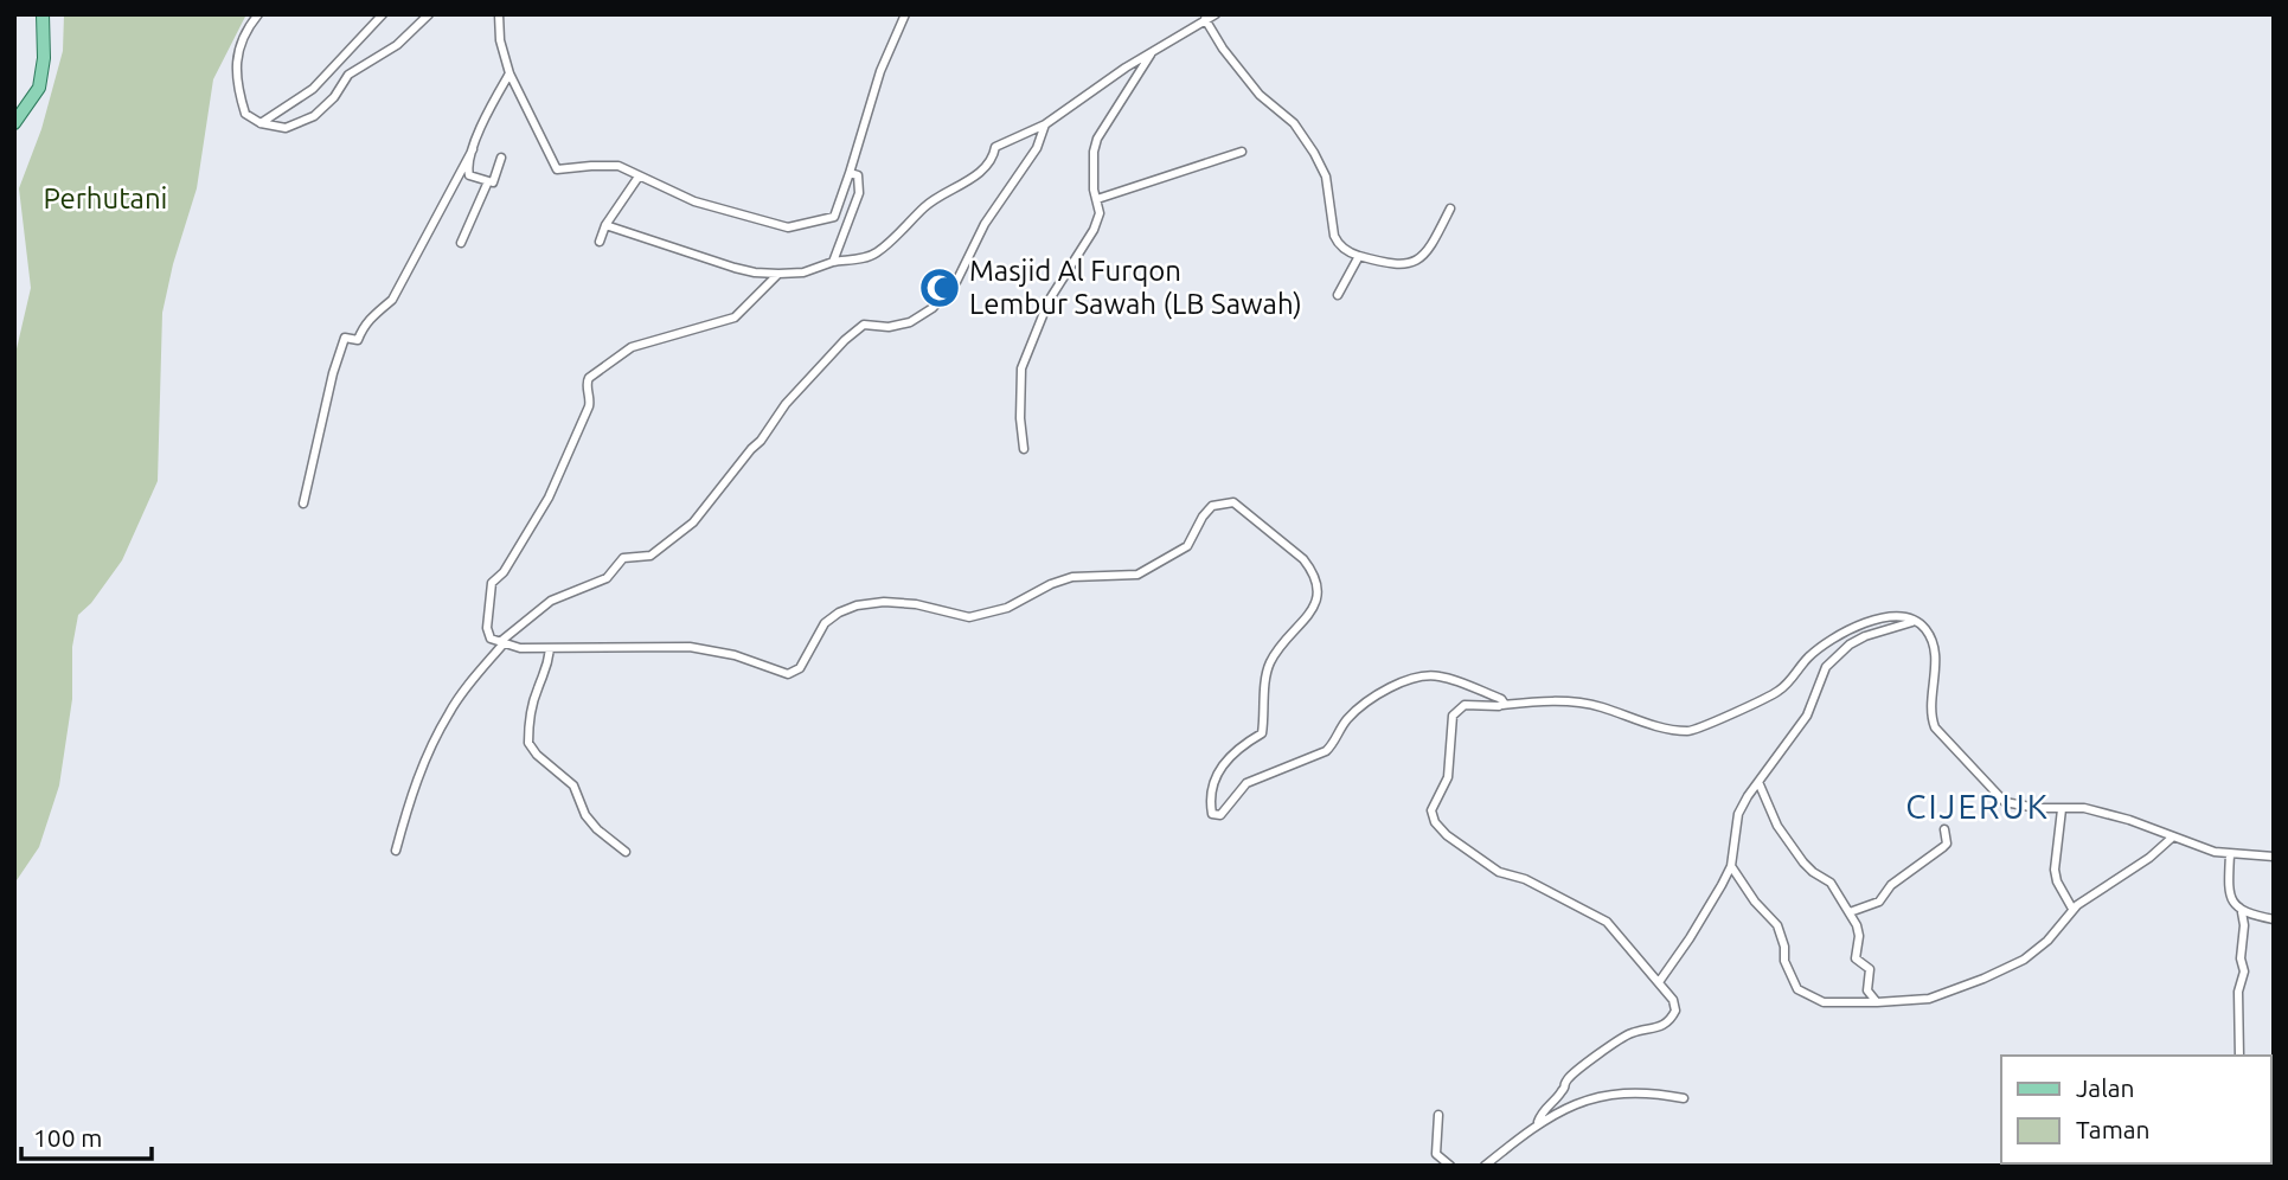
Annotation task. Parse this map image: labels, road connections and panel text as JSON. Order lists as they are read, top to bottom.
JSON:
{
  "districts": ["CIJERUK"],
  "parks": ["Perhutani"],
  "places": {
    "mosque": ["Masjid Al Furqon Lembur Sawah (LB Sawah)"]
  },
  "legend": ["Jalan", "Taman"],
  "scale_bar": "100 m"
}
